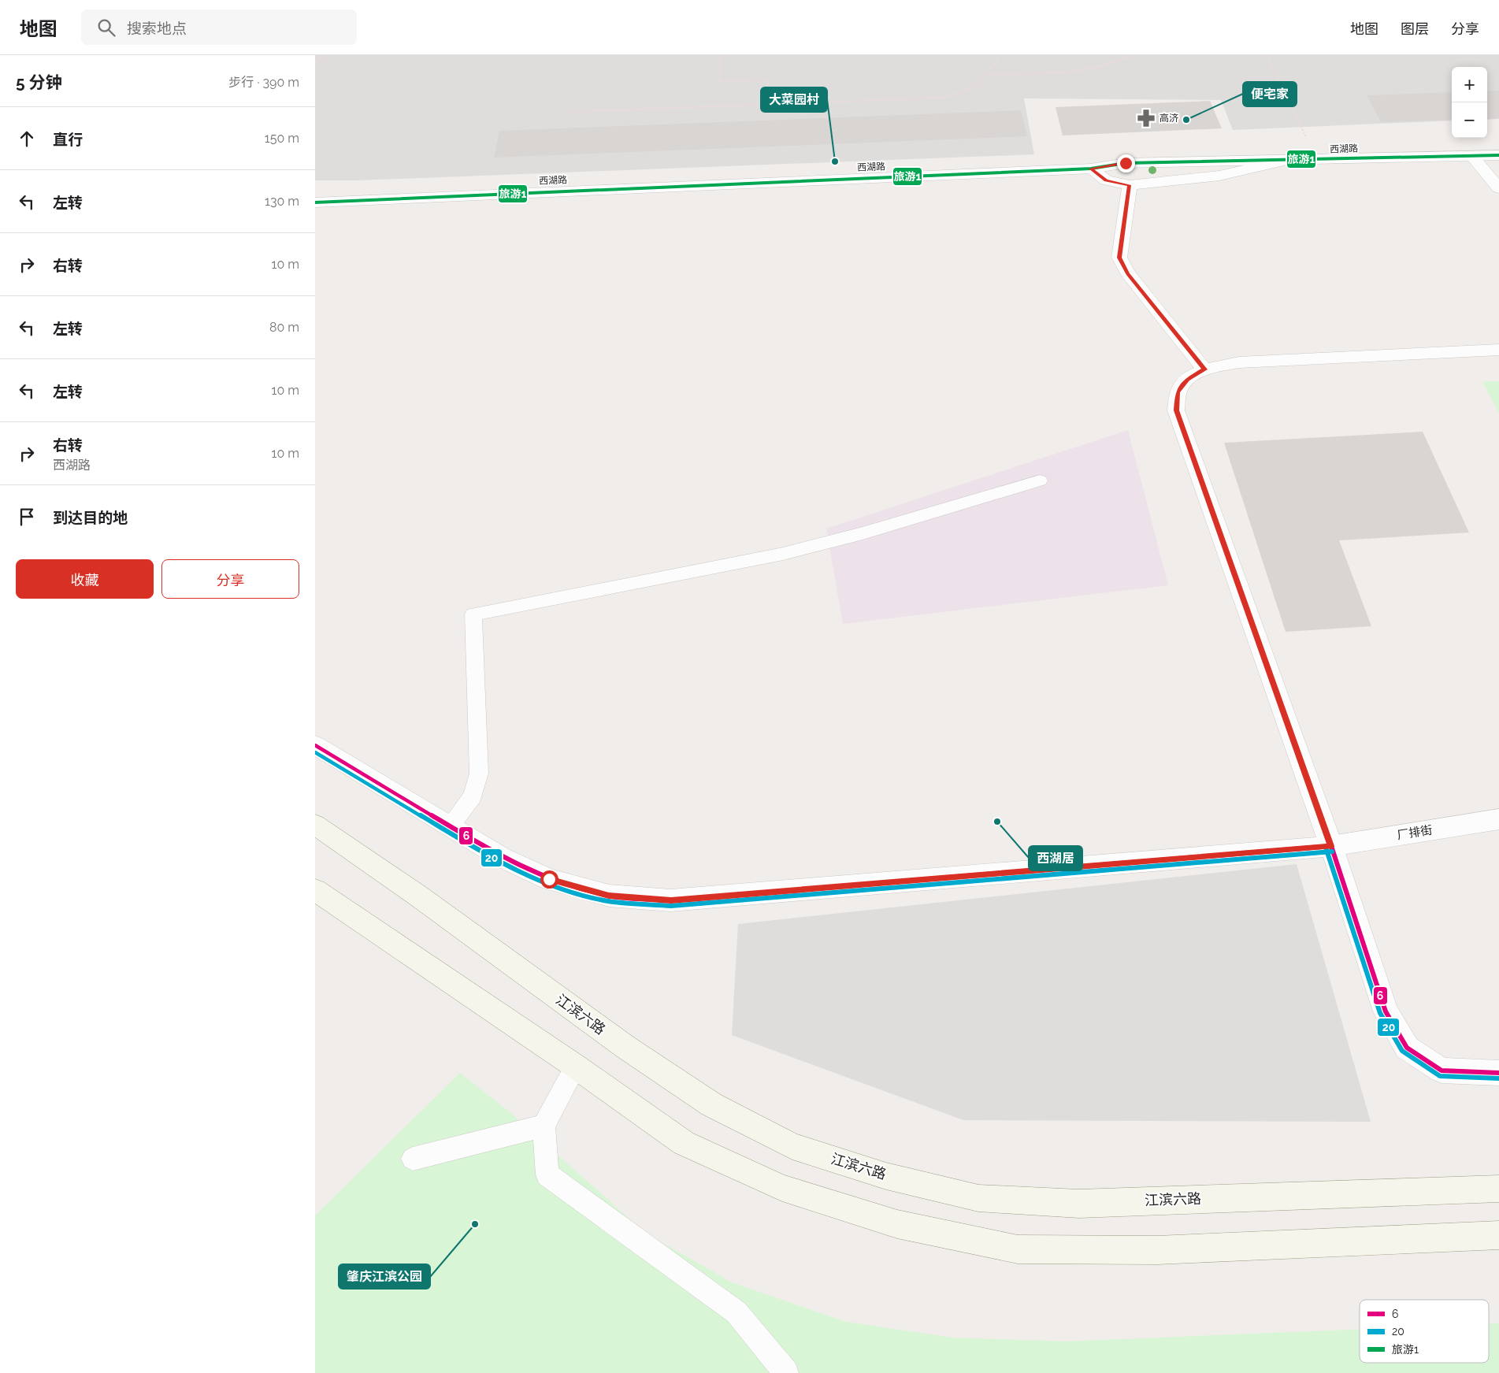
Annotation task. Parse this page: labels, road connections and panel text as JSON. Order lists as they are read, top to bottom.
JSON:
{
  "streets": {
    "main road": ["江滨六路"],
    "street": ["西湖路", "厂排街"]
  },
  "places": {
    "pharmacy": ["高济"],
    "other": [
      "便宅家",
      "大菜园村",
      "西湖居",
      "肇庆江滨公园"
    ]
  },
  "lines": ["transit line 旅游1", "transit line 6", "transit line 20"],
  "legend": ["6", "20", "旅游1"],
  "page": {
    "header": "地图",
    "search": "搜索地点",
    "nav": ["地图", "图层", "分享"],
    "heading": ["5 分钟", "步行 · 390 m"],
    "map_buttons": ["+", "−"],
    "list": [
      ["直行", "150 m"],
      ["左转", "130 m"],
      ["右转", "10 m"],
      ["左转", "80 m"],
      ["左转", "10 m"],
      ["右转", "西湖路", "10 m"],
      "到达目的地"
    ],
    "buttons": ["收藏", "分享"]
  }
}
